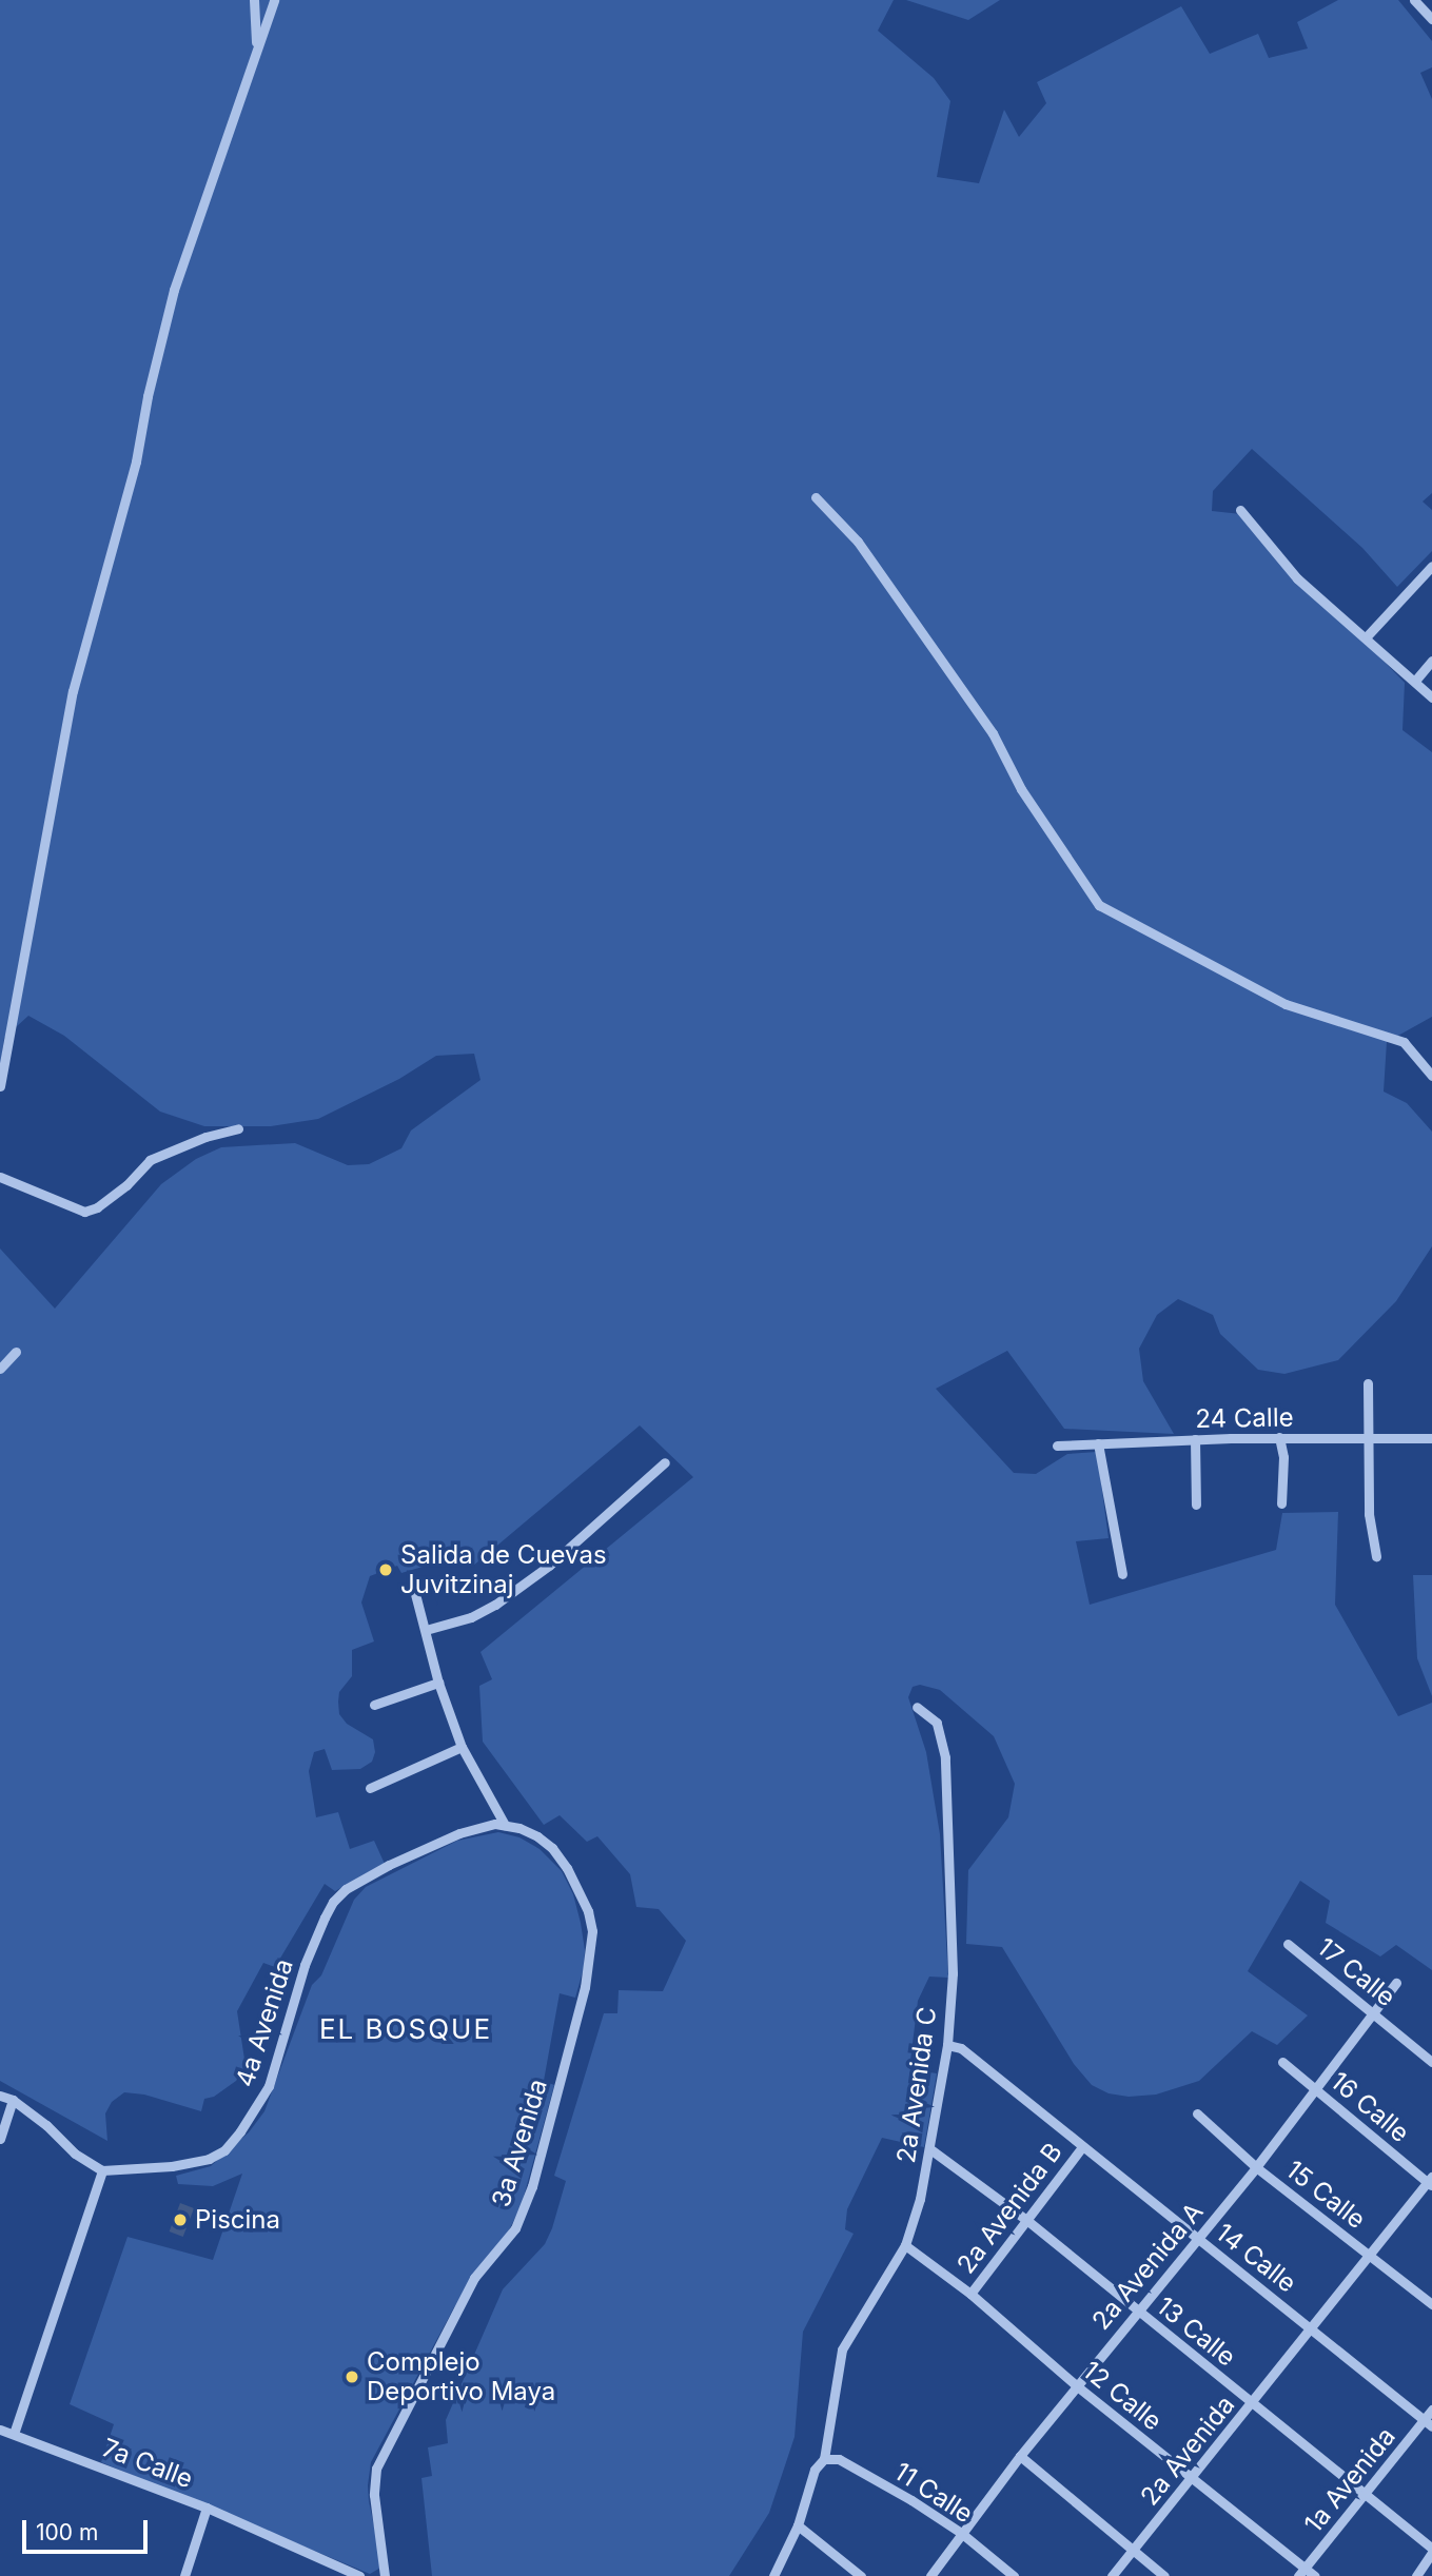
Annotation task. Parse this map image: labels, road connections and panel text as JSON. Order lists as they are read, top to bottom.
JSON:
{
  "streets": {
    "street": [
      "24 Calle",
      "17 Calle",
      "4a Avenida",
      "2a Avenida C",
      "16 Calle",
      "3a Avenida",
      "15 Calle",
      "2a Avenida B",
      "14 Calle",
      "2a Avenida A",
      "13 Calle",
      "12 Calle",
      "2a Avenida",
      "7a Calle",
      "1a Avenida",
      "11 Calle"
    ]
  },
  "crossings": [
    ["17 Calle", "2a Avenida A"],
    ["4a Avenida", "3a Avenida"],
    ["2a Avenida C", "14 Calle"],
    ["2a Avenida C", "13 Calle"],
    ["2a Avenida C", "12 Calle"],
    ["2a Avenida C", "11 Calle"],
    ["16 Calle", "2a Avenida A"],
    ["16 Calle", "2a Avenida"],
    ["15 Calle", "2a Avenida A"],
    ["15 Calle", "2a Avenida"],
    ["2a Avenida B", "14 Calle"],
    ["2a Avenida B", "13 Calle"],
    ["2a Avenida B", "12 Calle"],
    ["14 Calle", "2a Avenida A"],
    ["14 Calle", "2a Avenida"],
    ["14 Calle", "1a Avenida"],
    ["2a Avenida A", "13 Calle"],
    ["2a Avenida A", "12 Calle"],
    ["2a Avenida A", "11 Calle"],
    ["13 Calle", "2a Avenida"],
    ["13 Calle", "1a Avenida"],
    ["12 Calle", "2a Avenida"],
    ["12 Calle", "1a Avenida"]
  ],
  "districts": ["EL BOSQUE"],
  "places": ["Salida de Cuevas Juvitzinaj", "Piscina", "Complejo Deportivo Maya"],
  "scale_bar": "100 m"
}
